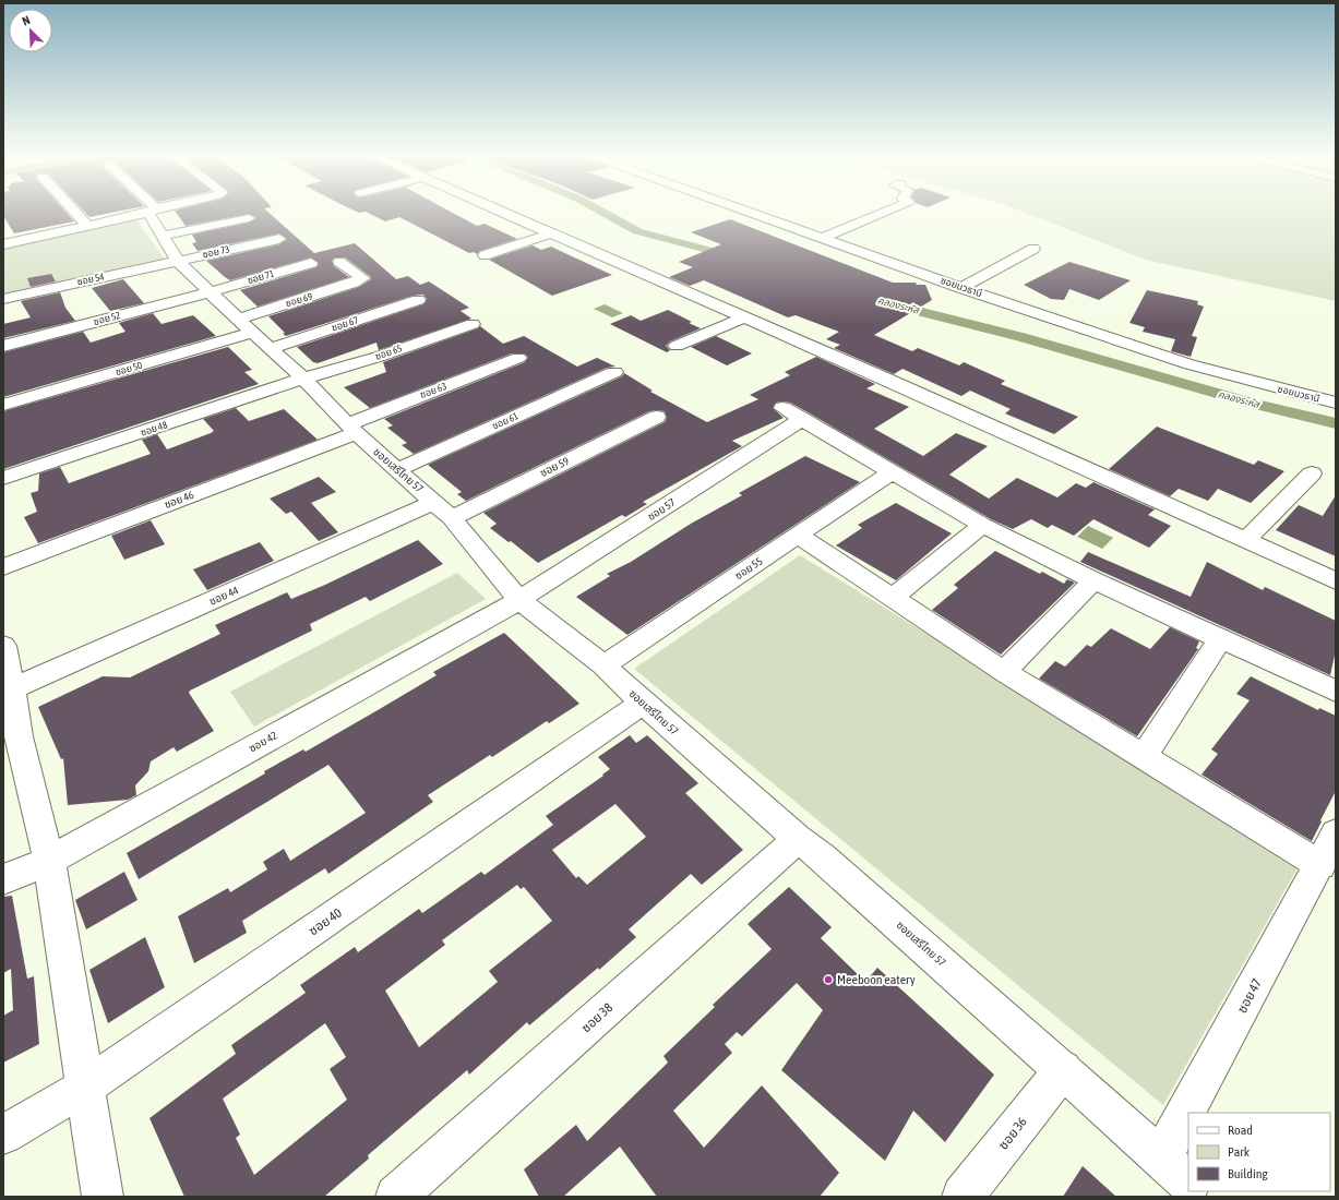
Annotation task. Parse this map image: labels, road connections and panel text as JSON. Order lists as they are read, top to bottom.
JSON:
{
  "streets": {
    "street": [
      "ซอย 73",
      "ซอย 71",
      "ซอย 54",
      "ซอยนวธานี",
      "ซอย 69",
      "ซอย 52",
      "ซอย 67",
      "ซอย 65",
      "ซอย 50",
      "ซอย 63",
      "ซอย 61",
      "ซอย 48",
      "ซอย 59",
      "ซอยเสรีไทย 57",
      "ซอย 46",
      "ซอย 57",
      "ซอย 55",
      "ซอย 44",
      "ซอย 42",
      "ซอย 40",
      "ซอย 47",
      "ซอย 38",
      "ซอย 36"
    ]
  },
  "crossings": [
    ["ซอย 73", "ซอย 54"],
    ["ซอย 73", "ซอยเสรีไทย 57"],
    ["ซอย 71", "ซอย 52"],
    ["ซอย 71", "ซอยเสรีไทย 57"],
    ["ซอย 54", "ซอยเสรีไทย 57"],
    ["ซอย 69", "ซอย 67"],
    ["ซอย 69", "ซอย 50"],
    ["ซอย 69", "ซอยเสรีไทย 57"],
    ["ซอย 52", "ซอยเสรีไทย 57"],
    ["ซอย 67", "ซอย 50"],
    ["ซอย 67", "ซอยเสรีไทย 57"],
    ["ซอย 65", "ซอย 48"],
    ["ซอย 65", "ซอยเสรีไทย 57"],
    ["ซอย 50", "ซอยเสรีไทย 57"],
    ["ซอย 63", "ซอยเสรีไทย 57"],
    ["ซอย 63", "ซอย 46"],
    ["ซอย 61", "ซอยเสรีไทย 57"],
    ["ซอย 48", "ซอยเสรีไทย 57"],
    ["ซอย 59", "ซอยเสรีไทย 57"],
    ["ซอย 59", "ซอย 44"],
    ["ซอยเสรีไทย 57", "ซอย 46"],
    ["ซอยเสรีไทย 57", "ซอย 57"],
    ["ซอยเสรีไทย 57", "ซอย 55"],
    ["ซอยเสรีไทย 57", "ซอย 44"],
    ["ซอยเสรีไทย 57", "ซอย 42"],
    ["ซอยเสรีไทย 57", "ซอย 40"],
    ["ซอยเสรีไทย 57", "ซอย 47"],
    ["ซอยเสรีไทย 57", "ซอย 38"],
    ["ซอยเสรีไทย 57", "ซอย 36"],
    ["ซอย 57", "ซอย 42"]
  ],
  "water": ["คลองระหัส"],
  "places": ["Meeboon eatery"],
  "legend": ["Road", "Park", "Building"],
  "north": "top left"
}
